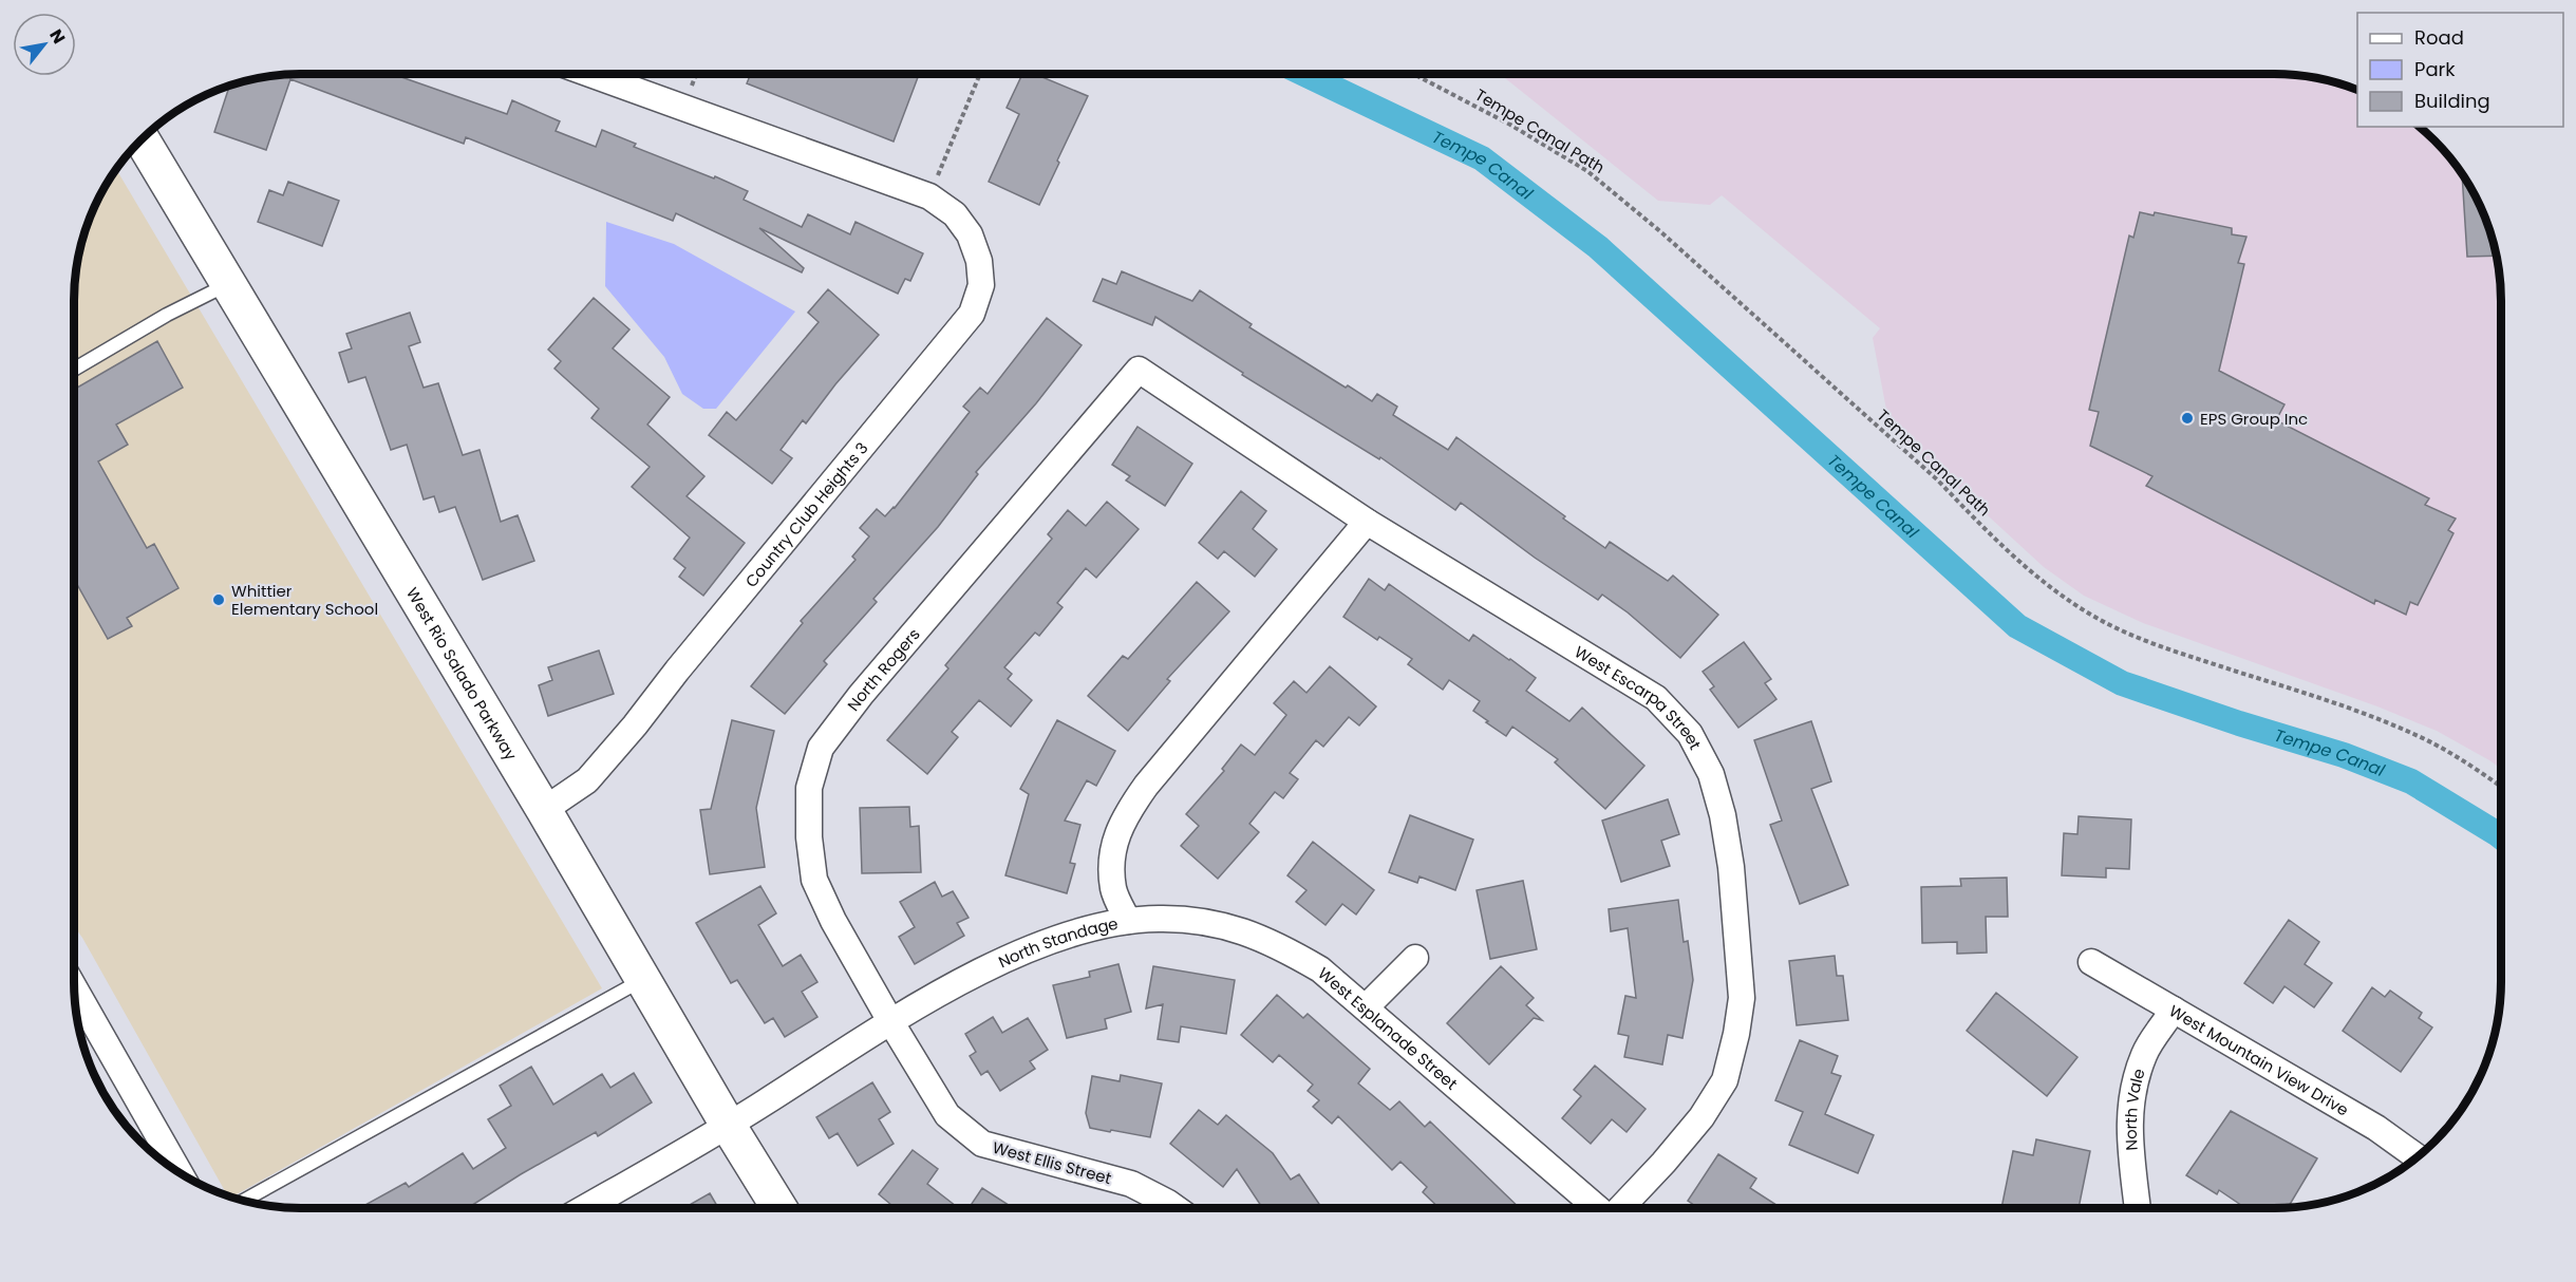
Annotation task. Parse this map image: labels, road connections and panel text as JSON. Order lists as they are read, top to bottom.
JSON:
{
  "streets": {
    "main road": ["West Rio Salado Parkway"],
    "street": [
      "Country Club Heights 3",
      "North Rogers",
      "West Escarpa Street",
      "North Standage",
      "West Esplanade Street",
      "West Mountain View Drive",
      "North Vale",
      "West Ellis Street"
    ],
    "path": ["Tempe Canal Path"]
  },
  "crossings": [
    ["Country Club Heights 3", "West Rio Salado Parkway"],
    ["North Rogers", "West Escarpa Street"],
    ["North Rogers", "North Standage"],
    ["North Rogers", "West Ellis Street"],
    ["West Rio Salado Parkway", "North Standage"],
    ["West Escarpa Street", "North Standage"],
    ["North Standage", "West Esplanade Street"],
    ["North Standage", "West Ellis Street"],
    ["West Mountain View Drive", "North Vale"]
  ],
  "water": ["Tempe Canal"],
  "places": ["EPS Group Inc", "Whittier Elementary School"],
  "legend": ["Road", "Park", "Building"],
  "north": "top right"
}
